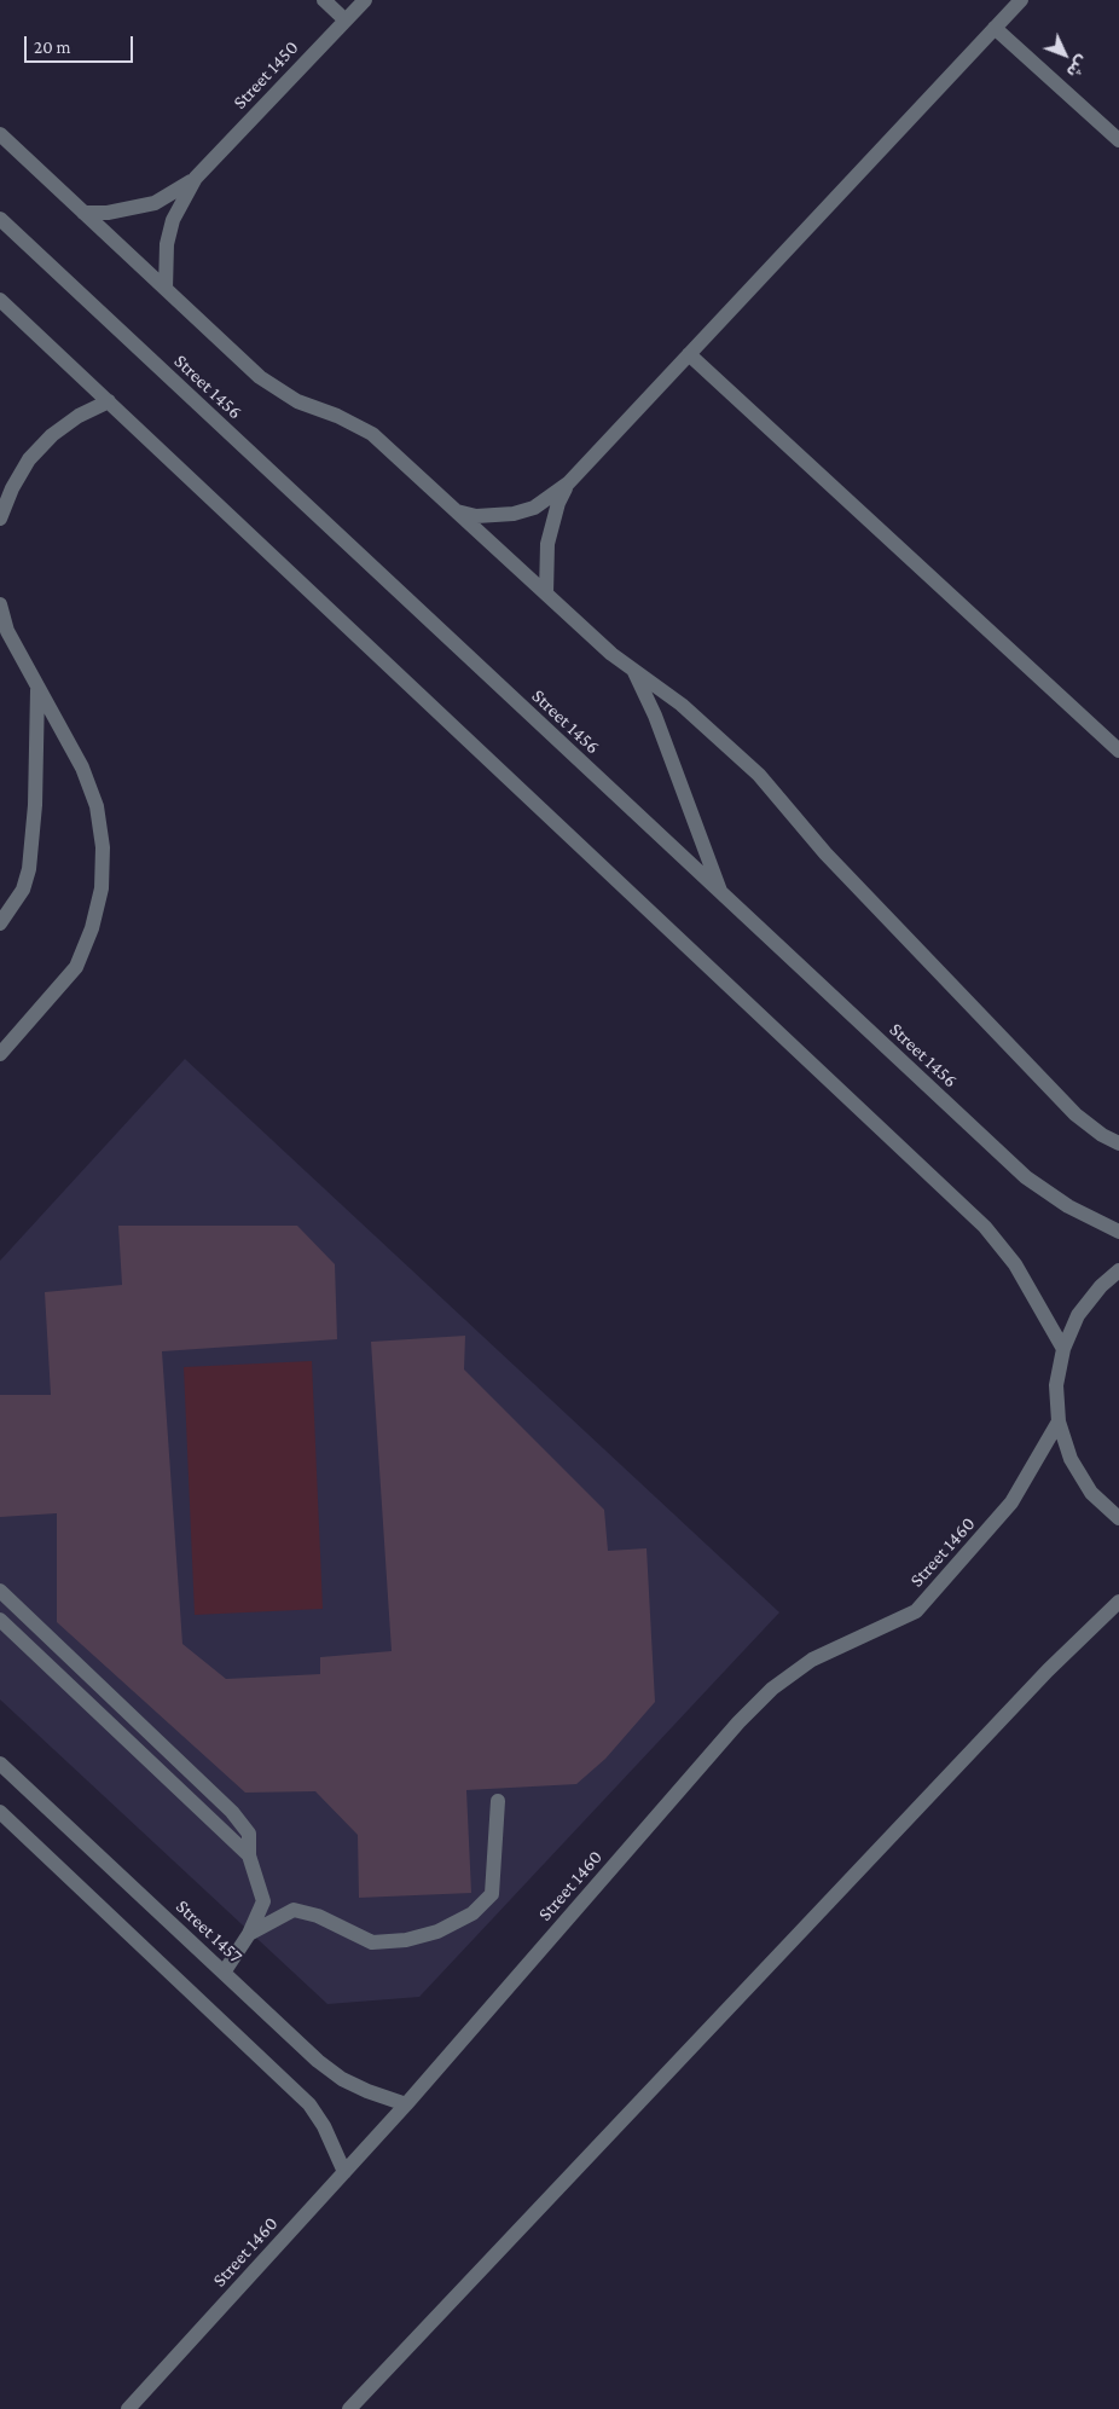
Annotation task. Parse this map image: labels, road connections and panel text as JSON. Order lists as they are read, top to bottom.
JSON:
{
  "streets": {
    "street": [
      "Street 1450",
      "Street 1456",
      "Street 1460",
      "Street 1457"
    ]
  },
  "crossings": [
    ["Street 1460", "Street 1457"]
  ],
  "scale_bar": "20 m",
  "north": "bottom right"
}
